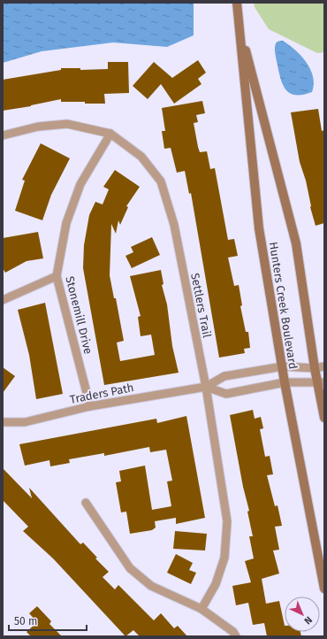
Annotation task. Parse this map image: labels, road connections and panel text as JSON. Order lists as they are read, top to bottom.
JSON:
{
  "streets": {
    "street": [
      "Settlers Trail",
      "Hunters Creek Boulevard",
      "Stonemill Drive",
      "Traders Path"
    ]
  },
  "crossings": [
    ["Settlers Trail", "Stonemill Drive"],
    ["Settlers Trail", "Traders Path"],
    ["Hunters Creek Boulevard", "Traders Path"],
    ["Stonemill Drive", "Traders Path"]
  ],
  "scale_bar": "50 m",
  "north": "bottom right"
}
